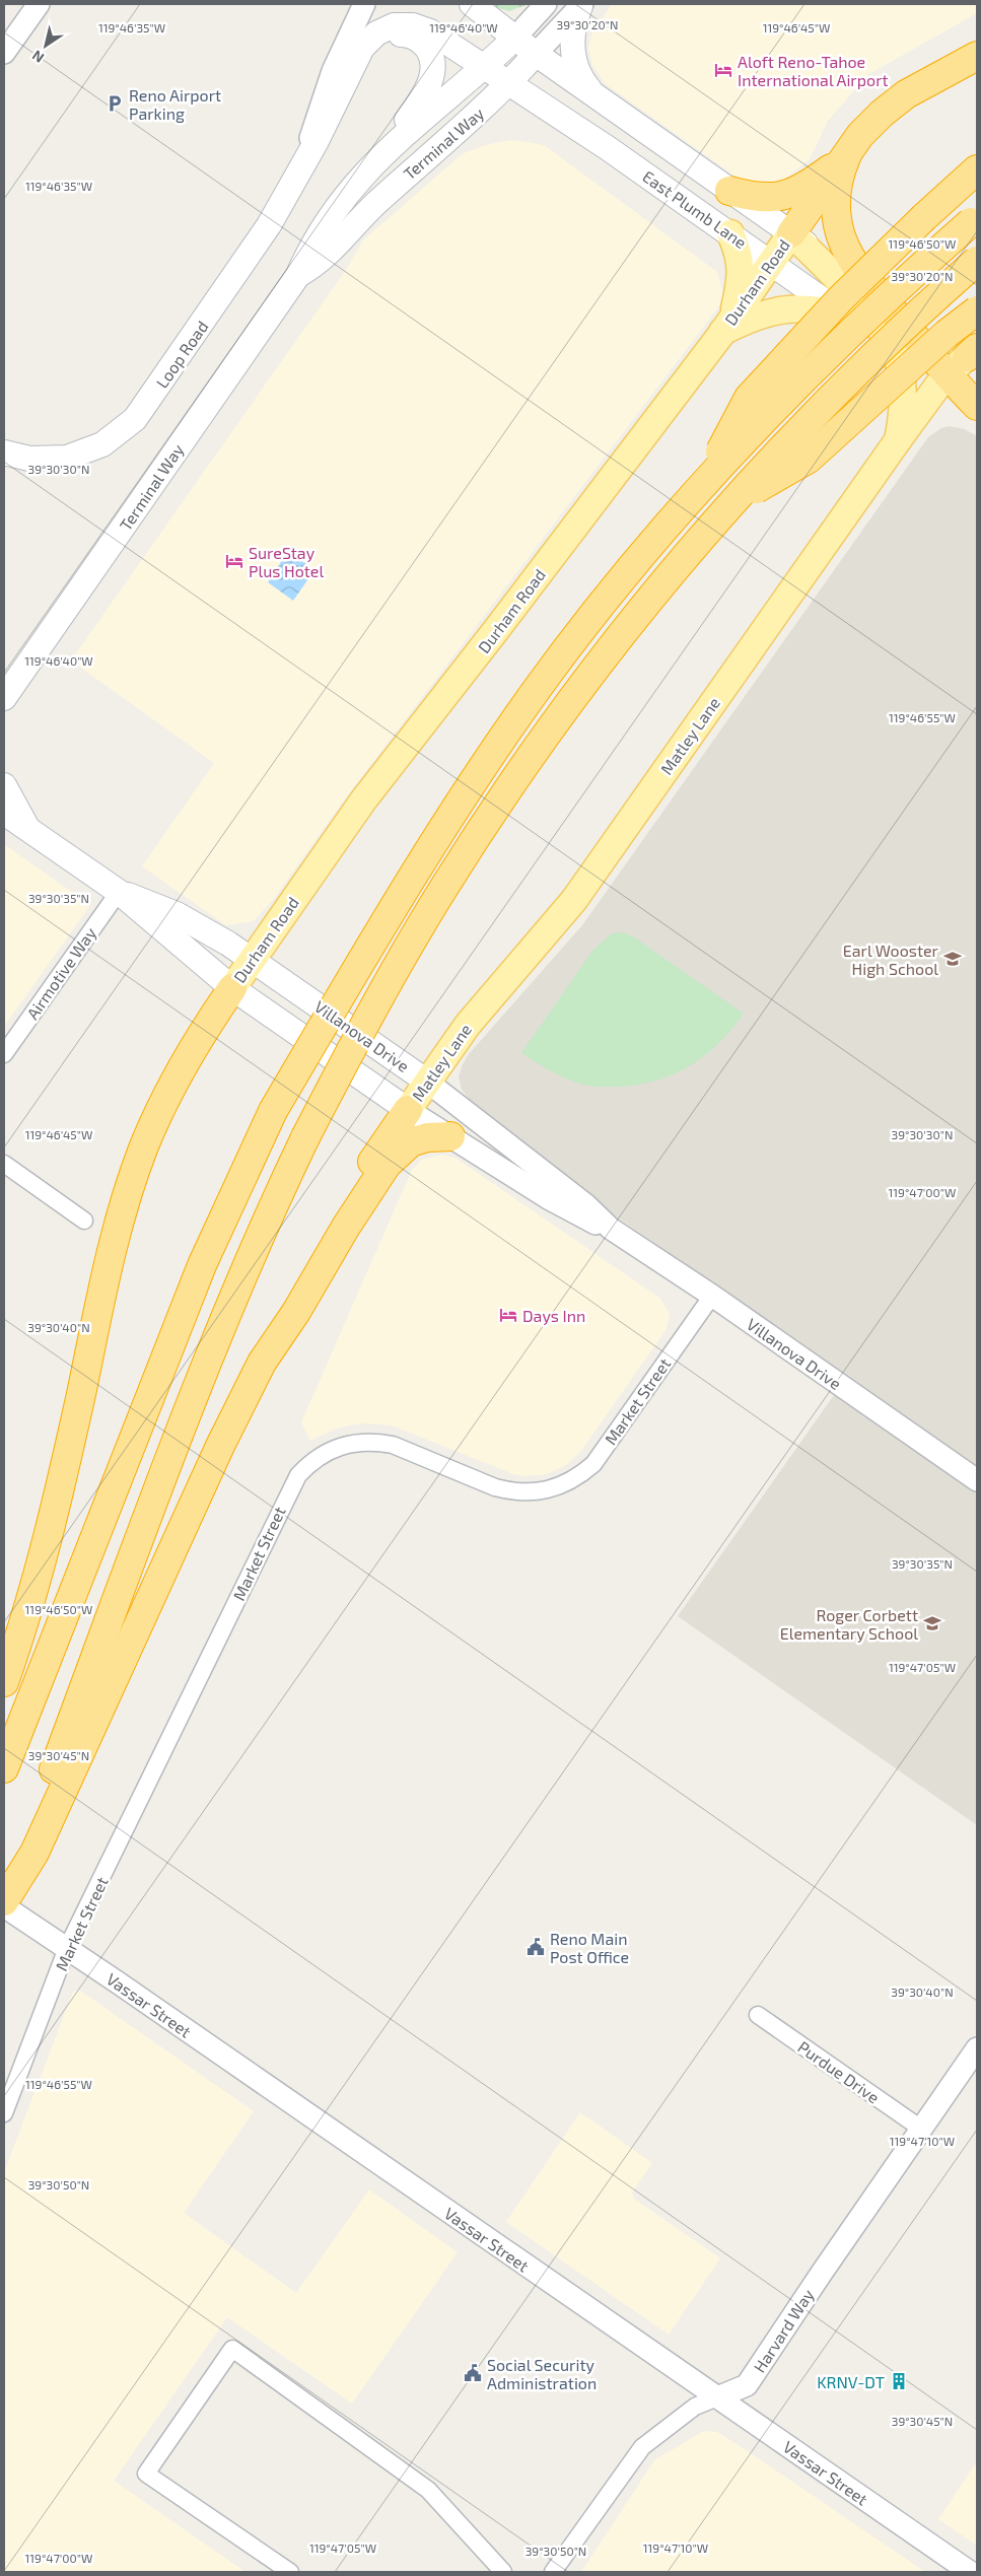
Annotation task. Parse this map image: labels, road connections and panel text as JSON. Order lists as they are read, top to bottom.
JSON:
{
  "streets": {
    "main road": [
      "Terminal Way",
      "East Plumb Lane",
      "Durham Road",
      "Loop Road",
      "Matley Lane",
      "Villanova Drive"
    ],
    "street": [
      "Airmotive Way",
      "Market Street",
      "Vassar Street",
      "Purdue Drive",
      "Harvard Way"
    ]
  },
  "crossings": [
    ["Terminal Way", "East Plumb Lane"],
    ["East Plumb Lane", "Durham Road"],
    ["East Plumb Lane", "Loop Road"],
    ["Durham Road", "Villanova Drive"],
    ["Matley Lane", "Villanova Drive"],
    ["Airmotive Way", "Villanova Drive"],
    ["Villanova Drive", "Market Street"],
    ["Market Street", "Vassar Street"],
    ["Vassar Street", "Harvard Way"],
    ["Purdue Drive", "Harvard Way"]
  ],
  "places": {
    "hotel": ["Aloft Reno-Tahoe International Airport", "SureStay Plus Hotel", "Days Inn"],
    "parking": ["Reno Airport Parking"],
    "school or university": ["Earl Wooster High School", "Roger Corbett Elementary School"],
    "public building": ["Reno Main Post Office", "Social Security Administration"],
    "building": ["KRNV-DT"]
  },
  "north": "bottom left",
  "coordinates": [
    "39°30'20\"N",
    "119°46'35\"W",
    "119°46'40\"W",
    "119°46'45\"W",
    "119°46'50\"W",
    "39°30'30\"N",
    "119°46'55\"W",
    "39°30'35\"N",
    "119°47'00\"W",
    "39°30'40\"N",
    "119°47'05\"W",
    "39°30'45\"N",
    "119°47'10\"W",
    "39°30'50\"N"
  ]
}
